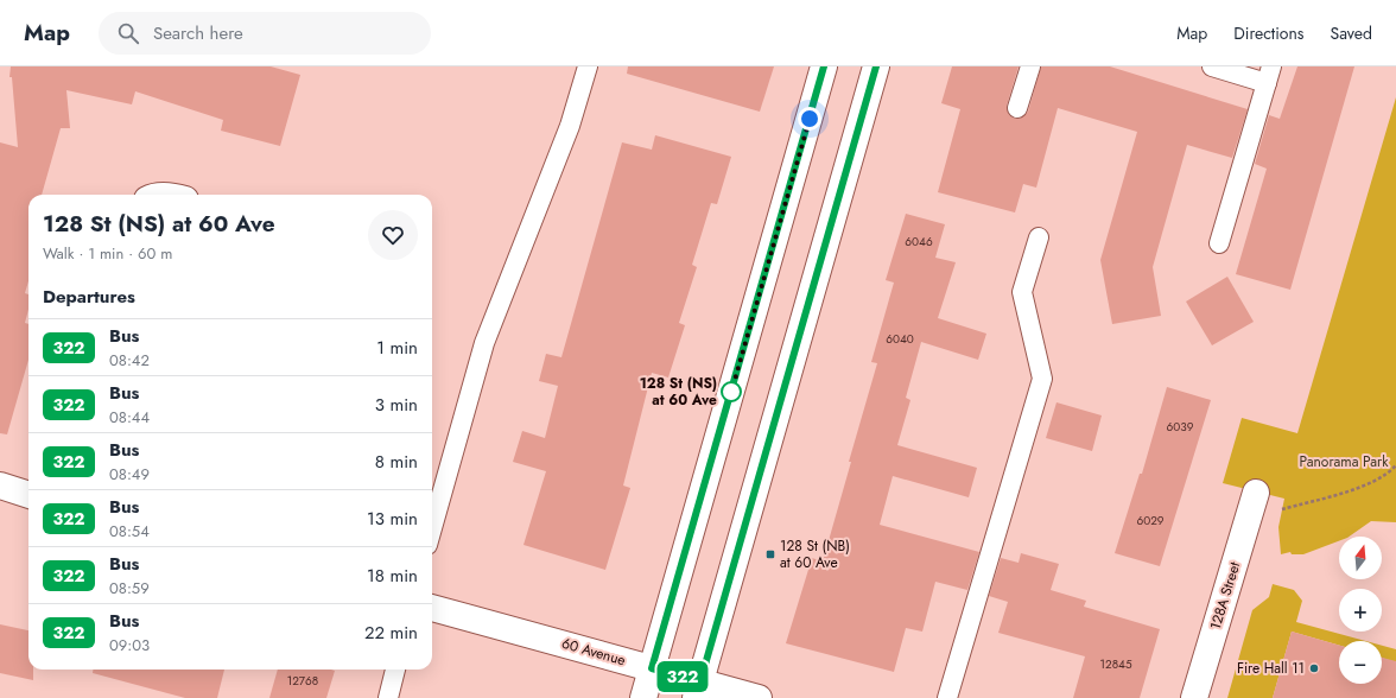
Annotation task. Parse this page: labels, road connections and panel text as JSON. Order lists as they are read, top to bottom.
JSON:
{
  "streets": {
    "main road": ["128A Street", "60 Avenue"]
  },
  "parks": ["Panorama Park"],
  "places": {
    "other": ["128 St (NS) at 60 Ave", "Fire Hall 11"],
    "transit": ["128 St (NB) at 60 Ave"]
  },
  "lines": ["bus line 322"],
  "house_numbers": [
    "6046",
    "6040",
    "6039",
    "6029",
    "12845",
    "12768"
  ],
  "north": "top",
  "page": {
    "header": "Map",
    "search": "Search here",
    "nav": ["Map", "Directions", "Saved"],
    "on_map": "322",
    "heading": [
      ["128 St (NS) at 60 Ave", "Walk · 1 min · 60 m"],
      "Departures"
    ],
    "list": [
      {
        "mark": "322",
        "name": "Bus",
        "note": "08:42",
        "value": "1 min"
      },
      {
        "mark": "322",
        "name": "Bus",
        "note": "08:44",
        "value": "3 min"
      },
      {
        "mark": "322",
        "name": "Bus",
        "note": "08:49",
        "value": "8 min"
      },
      {
        "mark": "322",
        "name": "Bus",
        "note": "08:54",
        "value": "13 min"
      },
      {
        "mark": "322",
        "name": "Bus",
        "note": "08:59",
        "value": "18 min"
      },
      {
        "mark": "322",
        "name": "Bus",
        "note": "09:03",
        "value": "22 min"
      }
    ],
    "map_buttons": ["+", "−"]
  }
}
